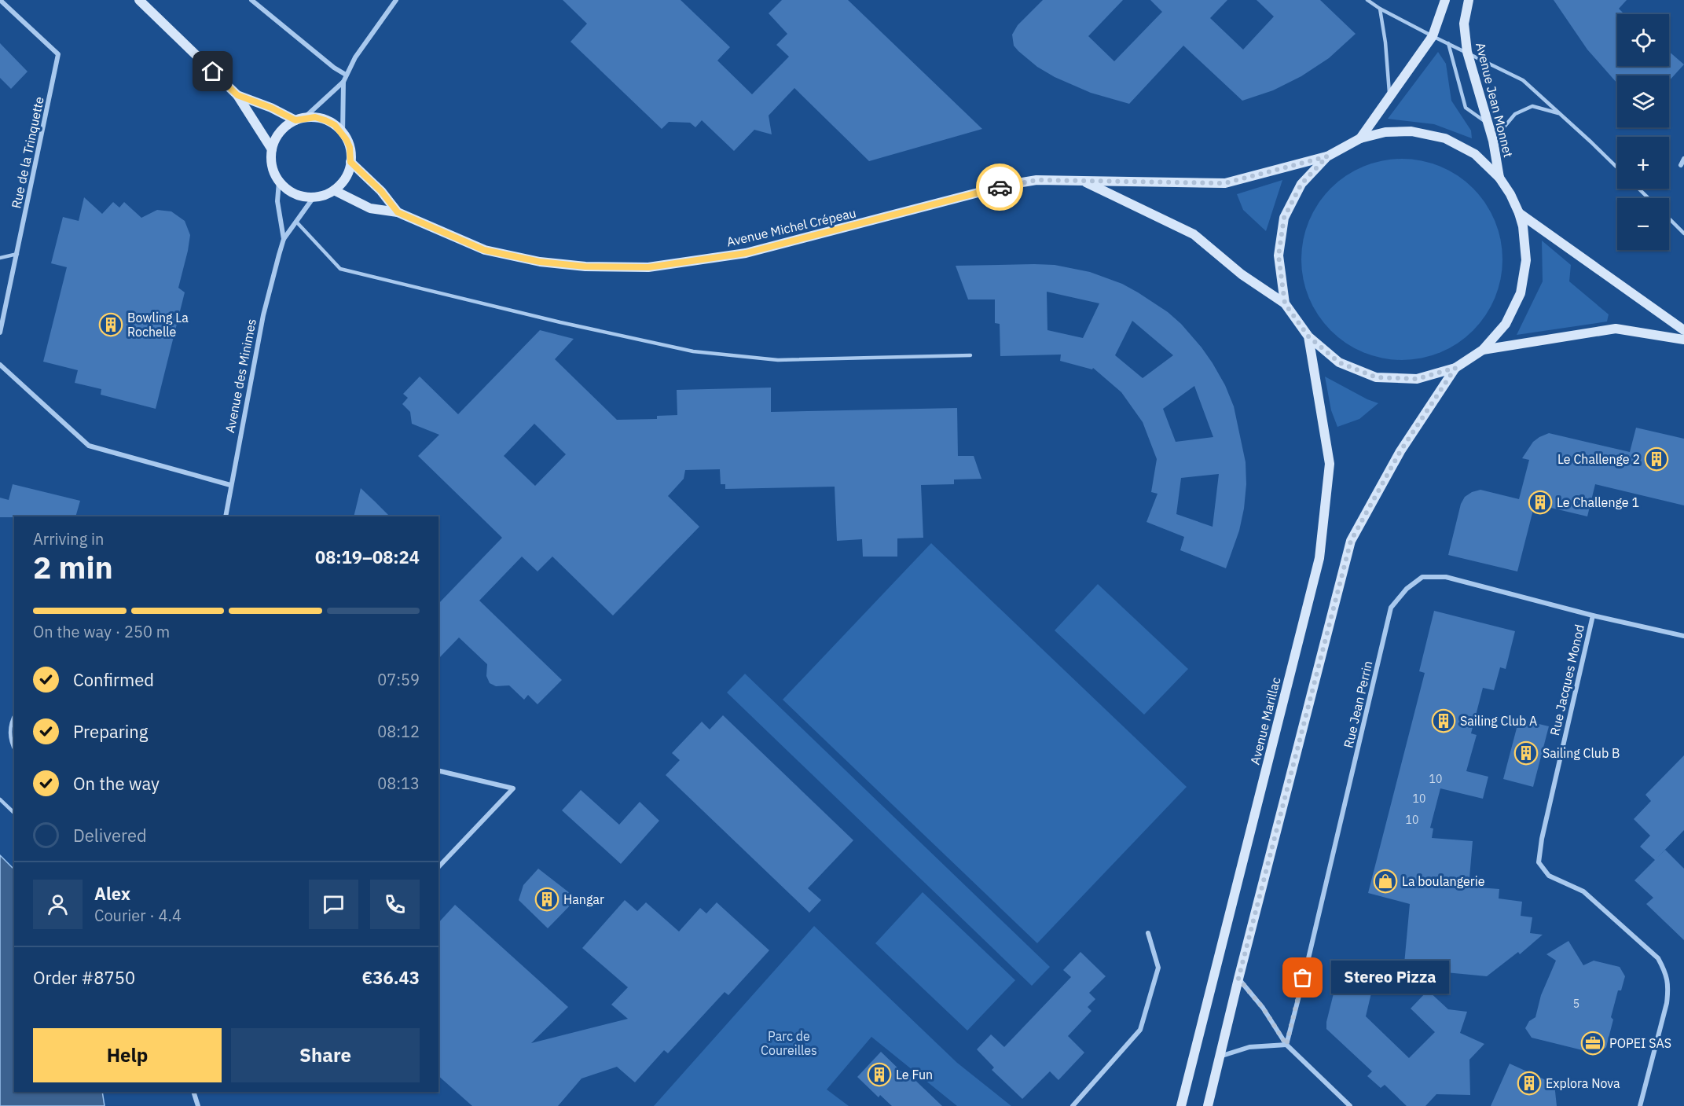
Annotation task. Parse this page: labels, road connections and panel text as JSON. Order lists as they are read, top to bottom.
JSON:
{
  "streets": {
    "street": [
      "Avenue Jean Monnet",
      "Rue de la Trinquette",
      "Avenue Michel Crépeau",
      "Avenue des Minimes",
      "Rue Jacques Monod",
      "Rue Jean Perrin",
      "Avenue Marillac"
    ]
  },
  "crossings": [
    ["Avenue Michel Crépeau", "Avenue des Minimes"],
    ["Rue Jacques Monod", "Rue Jean Perrin"]
  ],
  "parks": ["Parc de Coureilles"],
  "places": {
    "building": [
      "Bowling La Rochelle",
      "Le Challenge 2",
      "Le Challenge 1",
      "Sailing Club A",
      "Sailing Club B",
      "Hangar",
      "Le Fun",
      "Explora Nova"
    ],
    "shop": ["La boulangerie"],
    "other": ["Stereo Pizza"],
    "office": ["POPEI SAS"]
  },
  "house_numbers": [
    "10",
    "10",
    "10",
    "5"
  ],
  "page": {
    "map_buttons": ["+", "−"],
    "heading": ["2 min", "Arriving in", "08:19–08:24"],
    "panel": [
      "Alex",
      "Courier · 4.4",
      "Order #8750",
      "€36.43"
    ],
    "bar": "On the way · 250 m",
    "list": [
      ["Confirmed", "07:59"],
      ["Preparing", "08:12"],
      ["On the way", "08:13"],
      "Delivered"
    ],
    "bubble": "Stereo Pizza",
    "buttons": ["Help", "Share"]
  }
}
